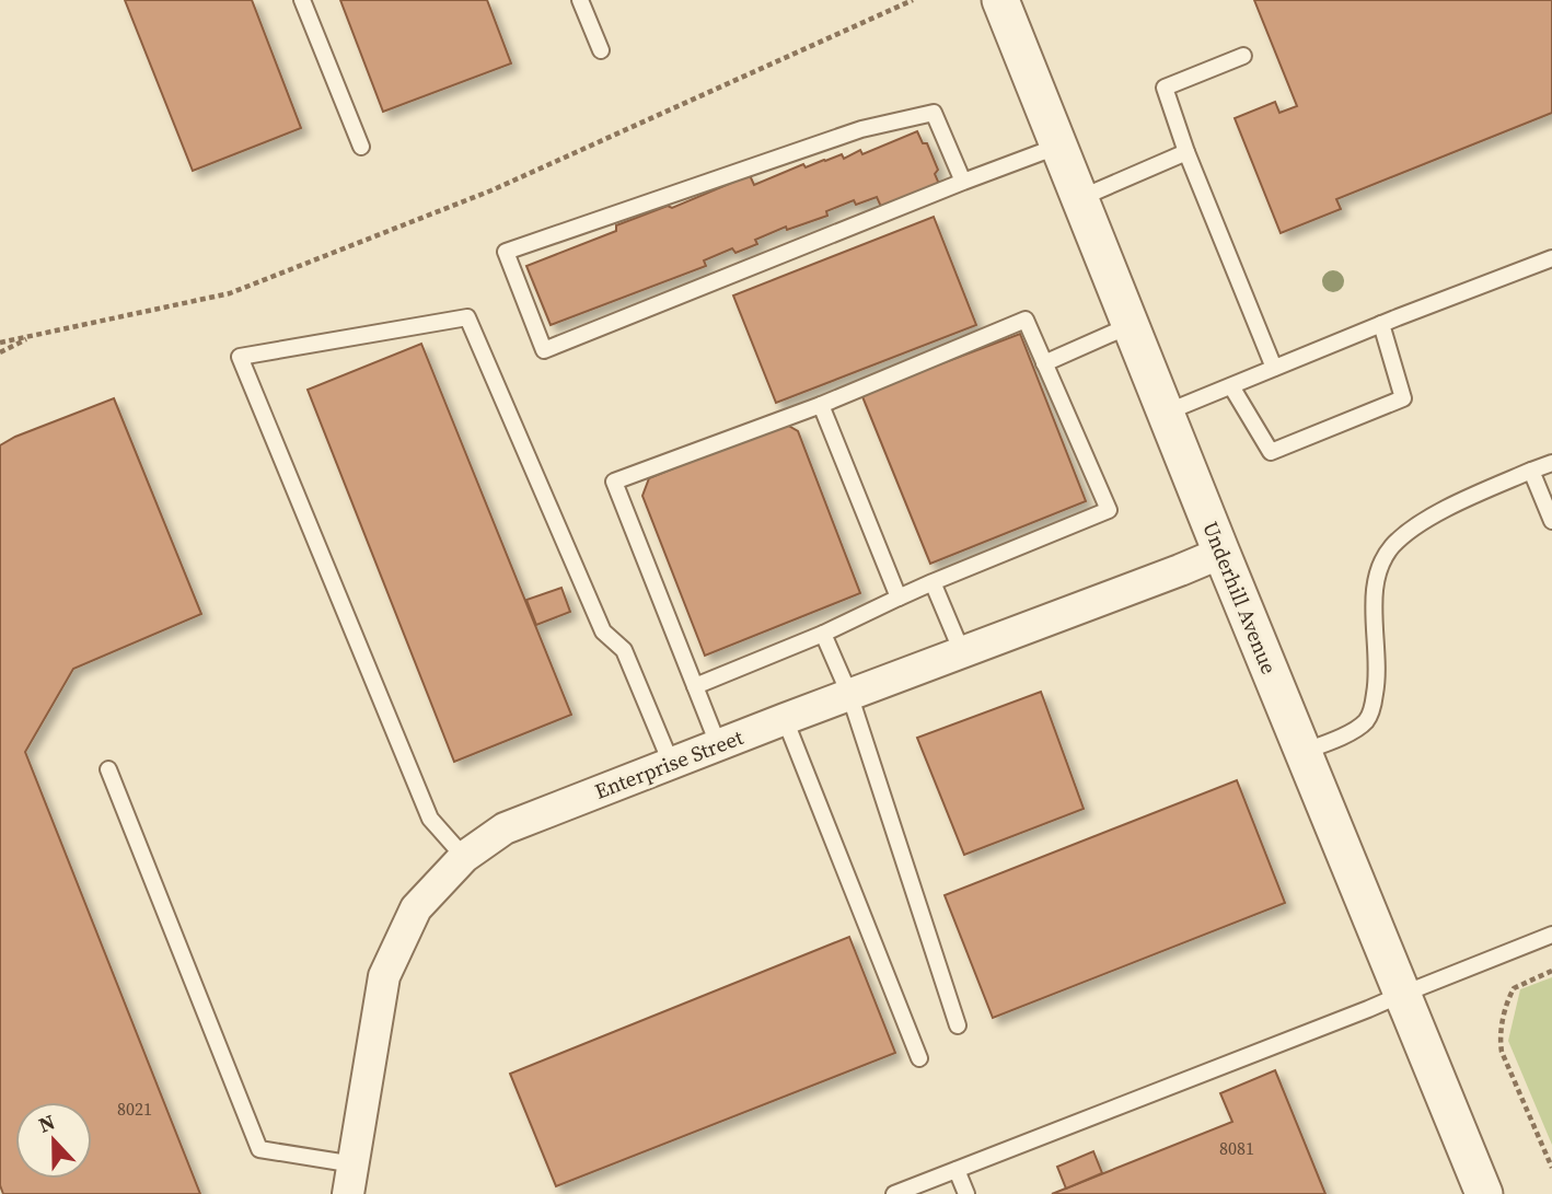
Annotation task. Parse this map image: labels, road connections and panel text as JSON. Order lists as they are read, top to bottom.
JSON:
{
  "streets": {
    "street": ["Underhill Avenue", "Enterprise Street"]
  },
  "crossings": [
    ["Underhill Avenue", "Enterprise Street"]
  ],
  "house_numbers": ["8021", "8081"],
  "north": "top"
}
